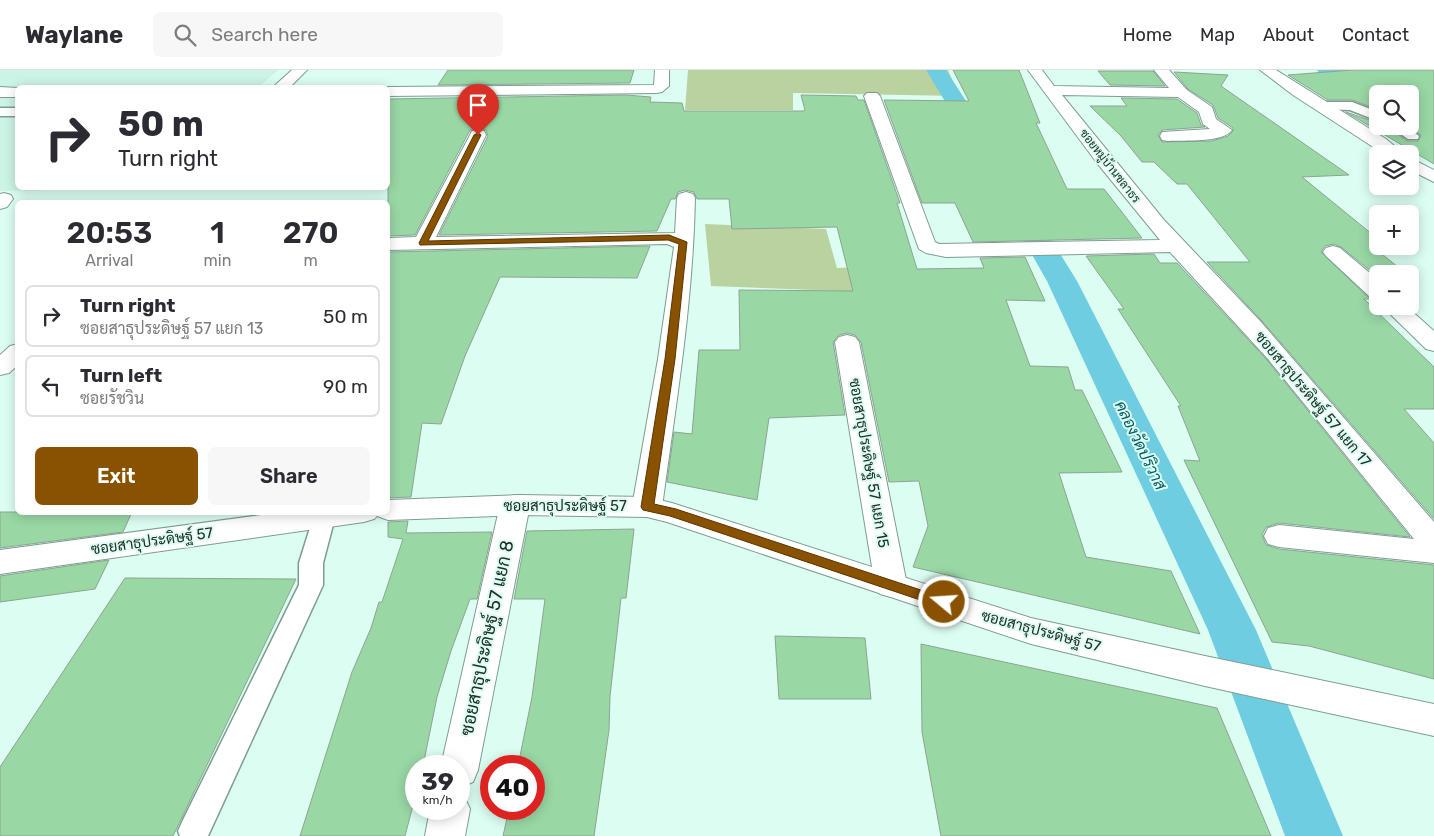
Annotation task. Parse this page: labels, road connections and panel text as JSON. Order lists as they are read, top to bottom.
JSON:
{
  "streets": {
    "street": [
      "ซอยหมู่บ้านชลาธร",
      "ซอยสาธุประดิษฐ์ 57 แยก 17",
      "ซอยสาธุประดิษฐ์ 57 แยก 15",
      "ซอยสาธุประดิษฐ์ 57",
      "ซอยสาธุประดิษฐ์ 57 แยก 8"
    ]
  },
  "crossings": [
    ["ซอยหมู่บ้านชลาธร", "ซอยสาธุประดิษฐ์ 57 แยก 17"],
    ["ซอยสาธุประดิษฐ์ 57 แยก 15", "ซอยสาธุประดิษฐ์ 57"],
    ["ซอยสาธุประดิษฐ์ 57", "ซอยสาธุประดิษฐ์ 57 แยก 8"]
  ],
  "water": ["คลองวัดปริวาส"],
  "page": {
    "header": "Waylane",
    "search": "Search here",
    "nav": [
      "Home",
      "Map",
      "About",
      "Contact"
    ],
    "map_buttons": ["+", "−"],
    "turn": ["50 m", "Turn right"],
    "eta": [
      "20:53",
      "Arrival",
      "1",
      "min",
      "270",
      "m"
    ],
    "list": [
      {
        "name": "Turn right",
        "note": "ซอยสาธุประดิษฐ์ 57 แยก 13",
        "value": "50 m"
      },
      {
        "name": "Turn left",
        "note": "ซอยรัชวิน",
        "value": "90 m"
      }
    ],
    "buttons": ["Exit", "Share"],
    "speed": "39 km/h",
    "limit": "40"
  }
}
